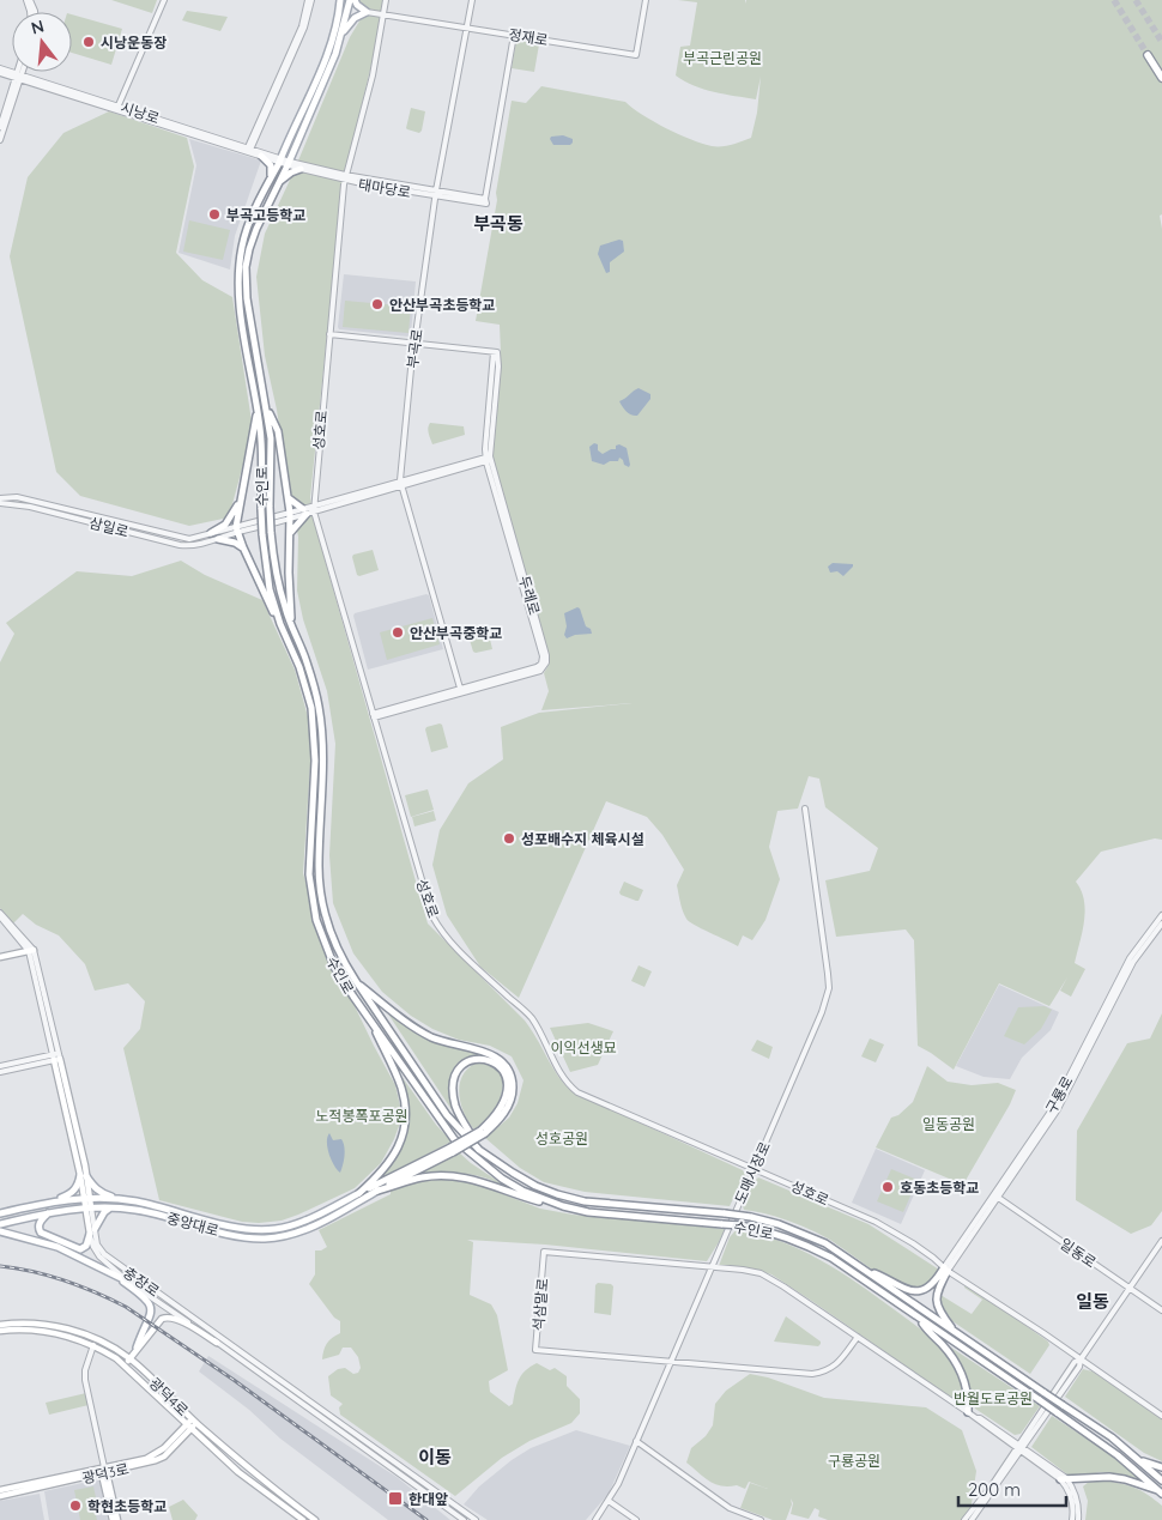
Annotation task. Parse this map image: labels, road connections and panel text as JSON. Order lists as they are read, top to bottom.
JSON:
{
  "streets": {
    "main road": [
      "수인로",
      "중앙대로",
      "충장로",
      "광덕4로",
      "광덕3로"
    ],
    "street": [
      "정재로",
      "시낭로",
      "태마당로",
      "부곡로",
      "성호로",
      "삼일로",
      "두레로",
      "구룡로",
      "도매시장로",
      "일동로",
      "석삼말로"
    ]
  },
  "crossings": [
    ["정재로", "태마당로"],
    ["정재로", "부곡로"],
    ["정재로", "성호로"],
    ["시낭로", "태마당로"],
    ["시낭로", "수인로"],
    ["태마당로", "부곡로"],
    ["태마당로", "성호로"],
    ["태마당로", "수인로"],
    ["부곡로", "두레로"],
    ["성호로", "두레로"],
    ["성호로", "구룡로"],
    ["성호로", "도매시장로"],
    ["구룡로", "일동로"],
    ["도매시장로", "석삼말로"],
    ["중앙대로", "충장로"],
    ["광덕4로", "광덕3로"]
  ],
  "districts": ["부곡동", "일동", "이동"],
  "parks": [
    "부곡근린공원",
    "이익선생묘",
    "노적봉폭포공원",
    "일동공원",
    "성호공원",
    "반월도로공원",
    "구룡공원"
  ],
  "places": {
    "other": [
      "시낭운동장",
      "부곡고등학교",
      "안산부곡초등학교",
      "안산부곡중학교",
      "성포배수지 체육시설",
      "호동초등학교",
      "학현초등학교"
    ],
    "transit": ["한대앞"]
  },
  "scale_bar": "200 m",
  "north": "top"
}
